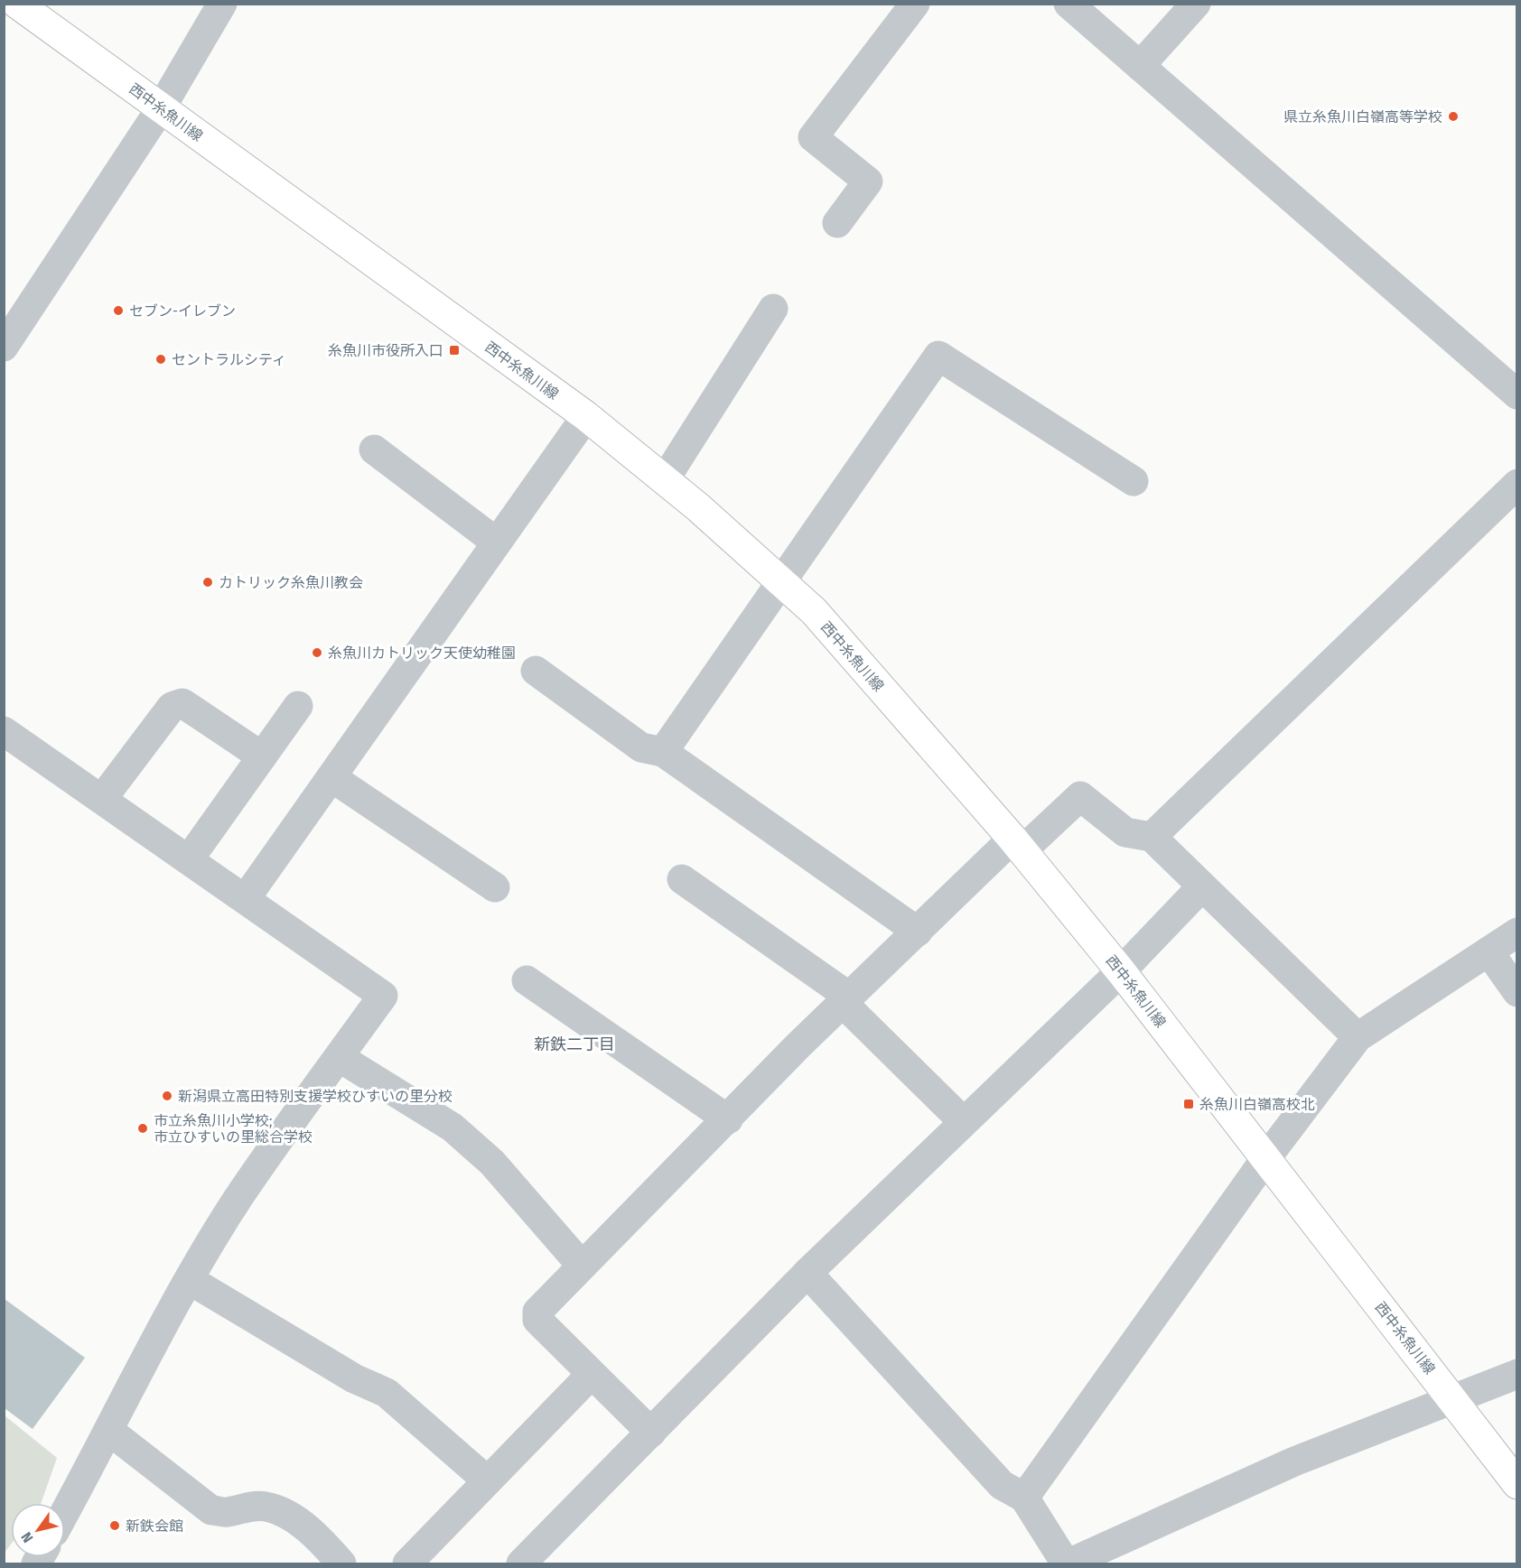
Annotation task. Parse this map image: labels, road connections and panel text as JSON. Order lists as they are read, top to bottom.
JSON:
{
  "streets": {
    "main road": ["西中糸魚川線"]
  },
  "districts": ["新鉄二丁目"],
  "places": {
    "other": [
      "県立糸魚川白嶺高等学校",
      "セブン-イレブン",
      "セントラルシティ",
      "カトリック糸魚川教会",
      "糸魚川カトリック天使幼稚園",
      "新潟県立高田特別支援学校ひすいの里分校",
      "市立糸魚川小学校; 市立ひすいの里総合学校",
      "新鉄会館"
    ],
    "transit": ["糸魚川市役所入口", "糸魚川白嶺高校北"]
  },
  "north": "bottom left"
}
